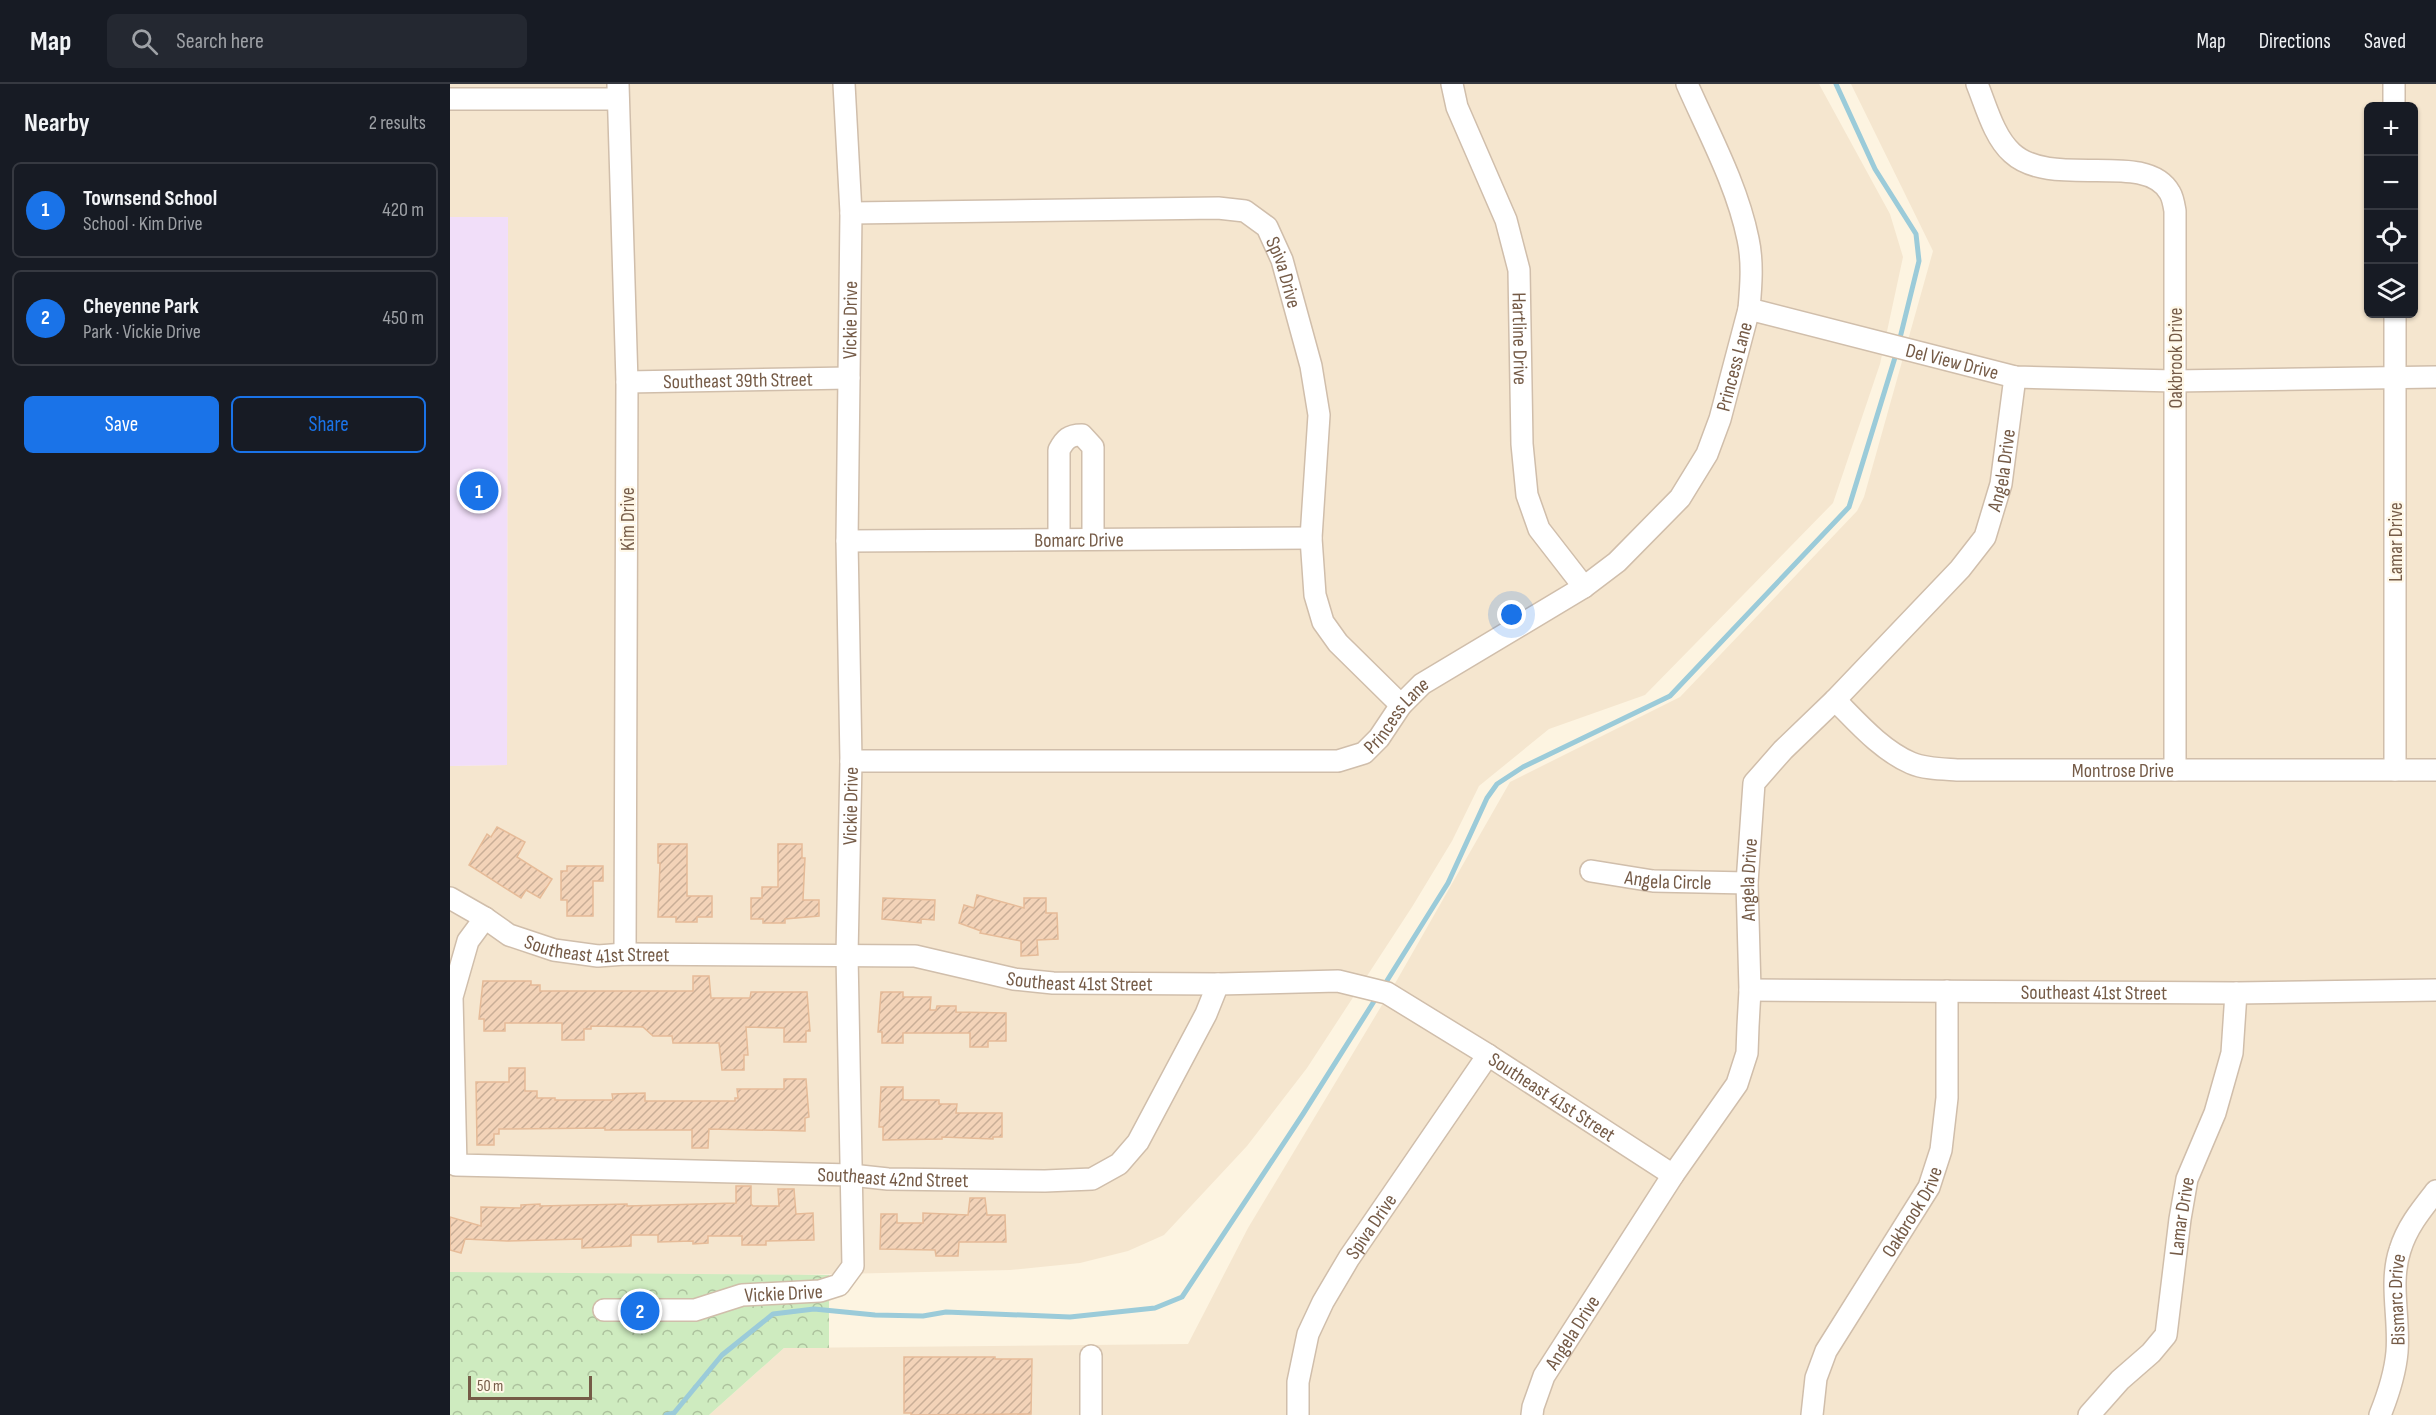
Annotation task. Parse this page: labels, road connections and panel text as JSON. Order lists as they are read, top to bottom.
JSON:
{
  "streets": {
    "street": [
      "Spiva Drive",
      "Vickie Drive",
      "Hartline Drive",
      "Oakbrook Drive",
      "Del View Drive",
      "Princess Lane",
      "Southeast 39th Street",
      "Angela Drive",
      "Kim Drive",
      "Bomarc Drive",
      "Lamar Drive",
      "Montrose Drive",
      "Angela Circle",
      "Southeast 41st Street",
      "Southeast 42nd Street",
      "Bismarc Drive"
    ]
  },
  "crossings": [
    ["Spiva Drive", "Vickie Drive"],
    ["Spiva Drive", "Princess Lane"],
    ["Spiva Drive", "Bomarc Drive"],
    ["Spiva Drive", "Southeast 41st Street"],
    ["Vickie Drive", "Princess Lane"],
    ["Vickie Drive", "Southeast 39th Street"],
    ["Vickie Drive", "Bomarc Drive"],
    ["Vickie Drive", "Southeast 41st Street"],
    ["Vickie Drive", "Southeast 42nd Street"],
    ["Hartline Drive", "Princess Lane"],
    ["Oakbrook Drive", "Del View Drive"],
    ["Oakbrook Drive", "Montrose Drive"],
    ["Oakbrook Drive", "Southeast 41st Street"],
    ["Del View Drive", "Princess Lane"],
    ["Del View Drive", "Angela Drive"],
    ["Del View Drive", "Lamar Drive"],
    ["Southeast 39th Street", "Kim Drive"],
    ["Angela Drive", "Montrose Drive"],
    ["Angela Drive", "Angela Circle"],
    ["Angela Drive", "Southeast 41st Street"],
    ["Kim Drive", "Southeast 41st Street"],
    ["Lamar Drive", "Montrose Drive"],
    ["Lamar Drive", "Southeast 41st Street"],
    ["Southeast 41st Street", "Southeast 42nd Street"]
  ],
  "scale_bar": "50 m",
  "page": {
    "header": "Map",
    "search": "Search here",
    "nav": ["Map", "Directions", "Saved"],
    "heading": ["Nearby", "2 results"],
    "map_buttons": ["+", "−"],
    "list": [
      {
        "mark": "1",
        "name": "Townsend School",
        "note": "School · Kim Drive",
        "value": "420 m"
      },
      {
        "mark": "2",
        "name": "Cheyenne Park",
        "note": "Park · Vickie Drive",
        "value": "450 m"
      }
    ],
    "buttons": ["Save", "Share"],
    "pins": ["1", "2"],
    "scale": "50 m"
  }
}
